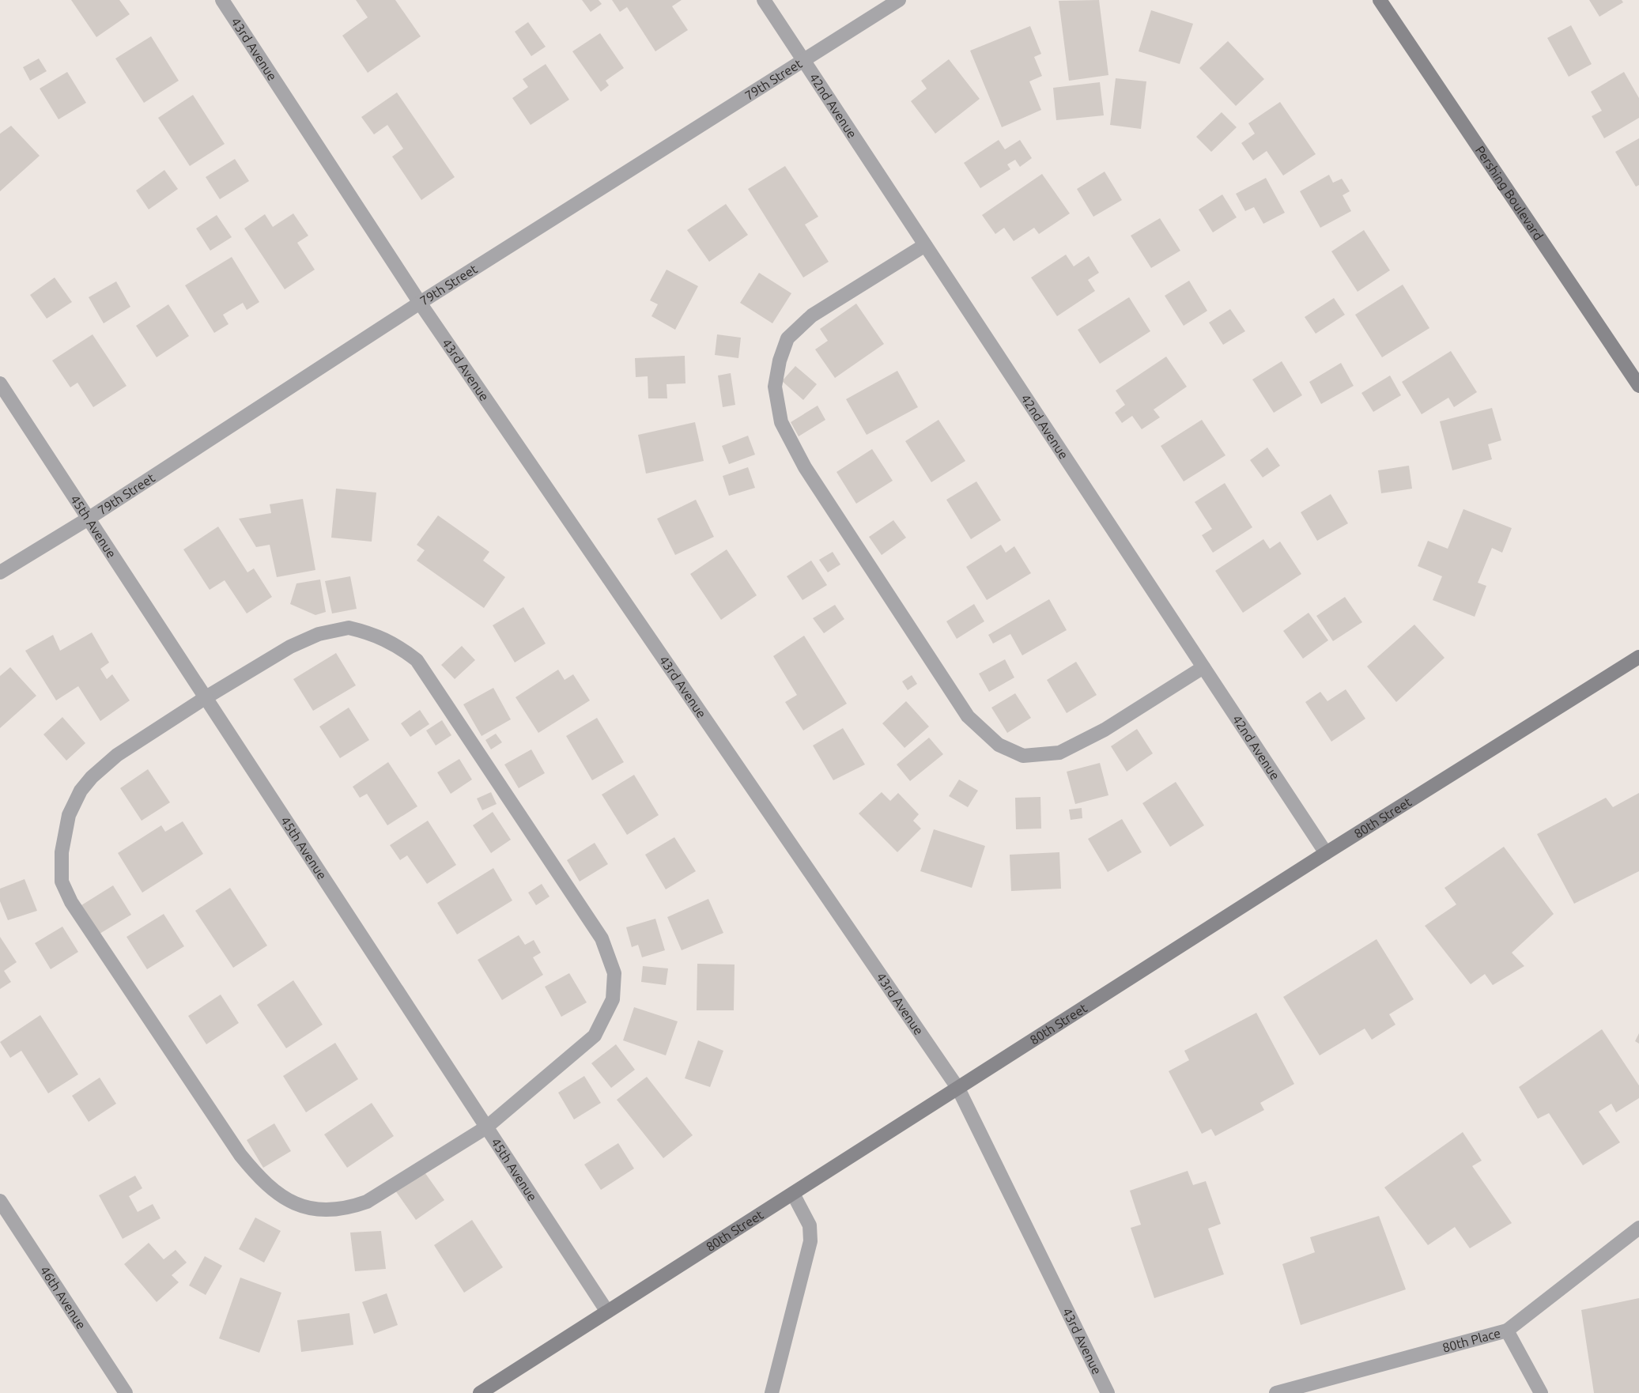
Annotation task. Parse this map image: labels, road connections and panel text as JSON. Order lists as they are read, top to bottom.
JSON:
{
  "streets": {
    "street": [
      "43rd Avenue",
      "79th Street",
      "42nd Avenue",
      "Pershing Boulevard",
      "45th Avenue",
      "80th Street",
      "46th Avenue",
      "80th Place"
    ]
  },
  "crossings": [
    ["43rd Avenue", "79th Street"],
    ["43rd Avenue", "80th Street"],
    ["79th Street", "42nd Avenue"],
    ["79th Street", "45th Avenue"],
    ["42nd Avenue", "80th Street"],
    ["45th Avenue", "80th Street"]
  ]
}
